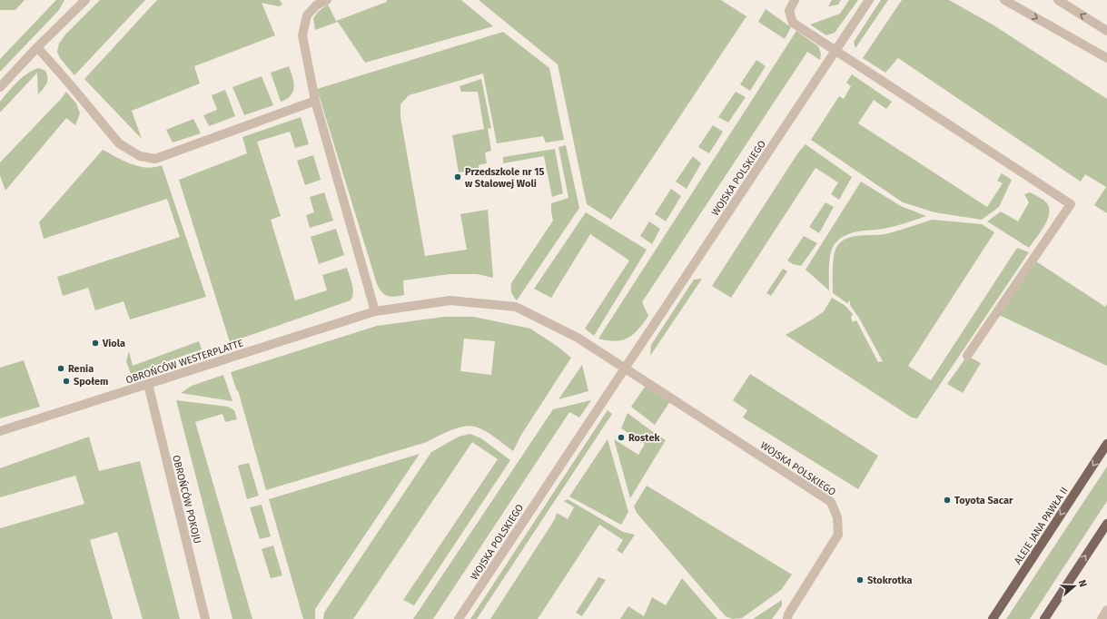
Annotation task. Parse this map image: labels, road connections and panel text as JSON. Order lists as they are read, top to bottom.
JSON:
{
  "streets": {
    "main road": ["ALEJE JANA PAWŁA II"],
    "street": ["WOJSKA POLSKIEGO", "OBROŃCÓW WESTERPLATTE", "OBROŃCÓW POKOJU"]
  },
  "crossings": [
    ["WOJSKA POLSKIEGO", "OBROŃCÓW WESTERPLATTE"],
    ["OBROŃCÓW WESTERPLATTE", "OBROŃCÓW POKOJU"]
  ],
  "places": [
    "Przedszkole nr 15 w Stalowej Woli",
    "Viola",
    "Renia",
    "Społem",
    "Rostek",
    "Toyota Sacar",
    "Stokrotka"
  ],
  "north": "right"
}
